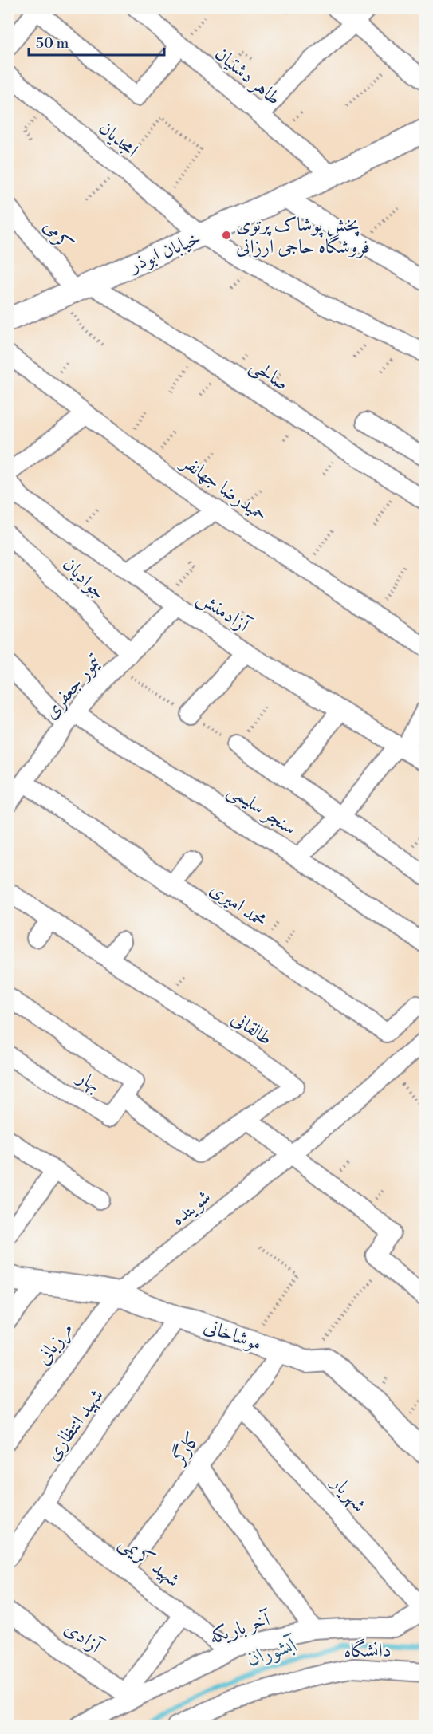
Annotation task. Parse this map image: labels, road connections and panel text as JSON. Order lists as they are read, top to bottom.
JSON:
{
  "streets": {
    "street": [
      "طاهر دشتیان",
      "امجدیان",
      "کرمی",
      "خیابان ابوذر",
      "صالحی",
      "حمیدرضا جهانفر",
      "جوادیان",
      "آزادمنش",
      "تیمور جعفری",
      "سنجر سلیمی",
      "محمد امیری",
      "طالقانی",
      "بهار",
      "شوینده",
      "موشاخانی",
      "مرزبانی",
      "شهید انتظاری",
      "کارگر",
      "شهریار",
      "شهید کریمی",
      "آخر باریکه",
      "آزادی",
      "دانشگاه"
    ]
  },
  "crossings": [
    ["طاهر دشتیان", "خیابان ابوذر"],
    ["امجدیان", "خیابان ابوذر"],
    ["کرمی", "خیابان ابوذر"],
    ["کرمی", "صالحی"],
    ["خیابان ابوذر", "صالحی"],
    ["جوادیان", "تیمور جعفری"],
    ["آزادمنش", "تیمور جعفری"],
    ["تیمور جعفری", "سنجر سلیمی"],
    ["تیمور جعفری", "محمد امیری"],
    ["طالقانی", "بهار"],
    ["شوینده", "موشاخانی"],
    ["شوینده", "مرزبانی"],
    ["موشاخانی", "مرزبانی"],
    ["موشاخانی", "شهید انتظاری"],
    ["موشاخانی", "کارگر"],
    ["شهید انتظاری", "شهید کریمی"],
    ["کارگر", "شهریار"],
    ["کارگر", "شهید کریمی"],
    ["شهریار", "آخر باریکه"],
    ["شهید کریمی", "آخر باریکه"],
    ["آخر باریکه", "آزادی"]
  ],
  "water": ["آبشوران"],
  "places": ["پخش پوشاک پرتوی فروشگاه حاجی ارزانی"],
  "scale_bar": "50 m"
}
